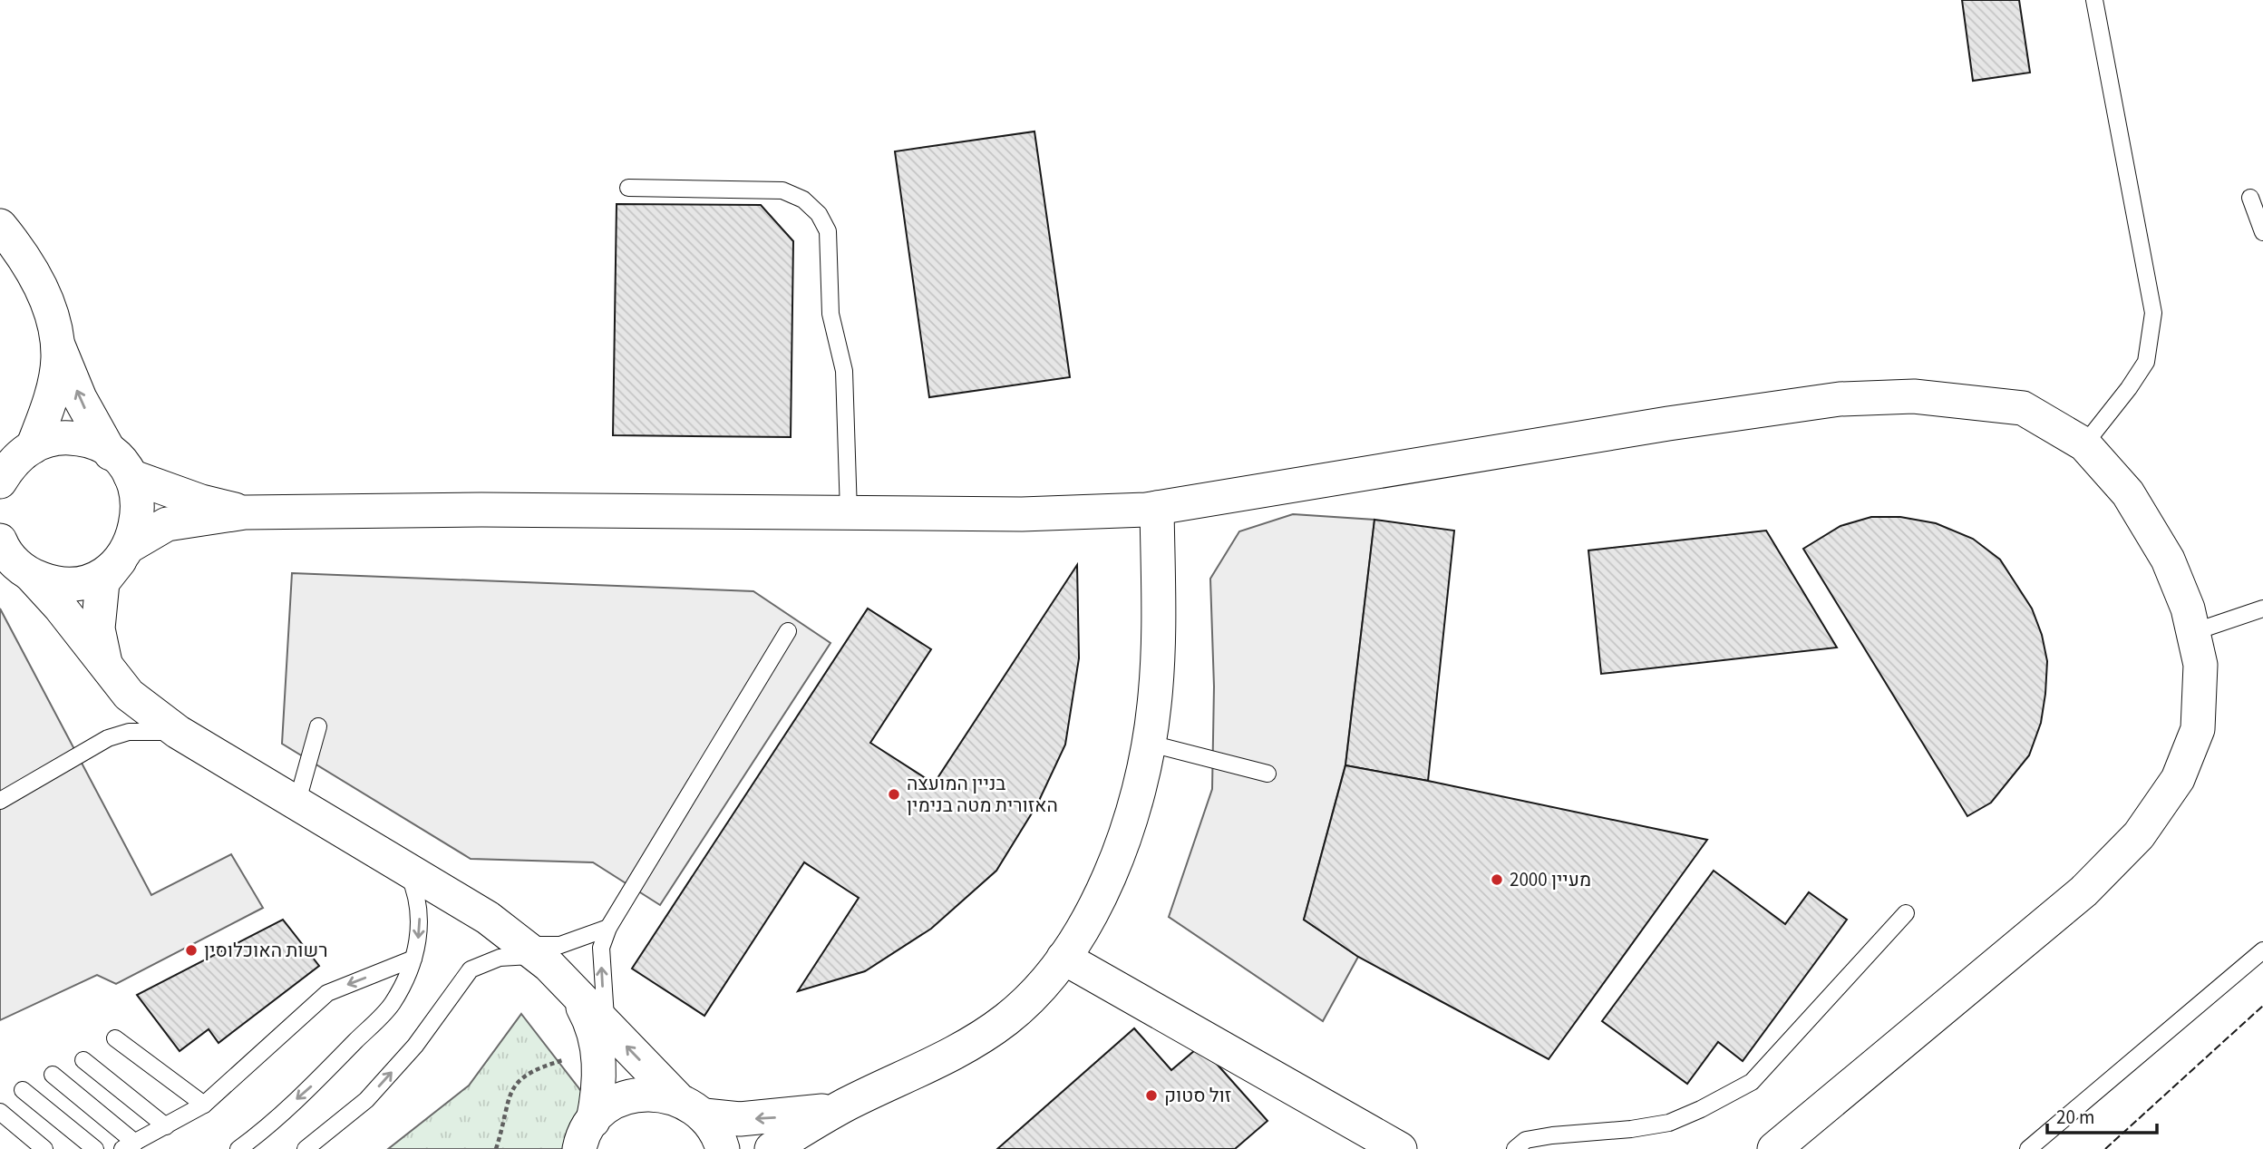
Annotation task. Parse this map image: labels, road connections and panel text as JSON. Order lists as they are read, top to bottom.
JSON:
{
  "places": [
    "בניין המועצה האזורית מטה בנימין",
    "מעיין 2000",
    "רשות האוכלוסין",
    "זול סטוק"
  ],
  "scale_bar": "20 m"
}
